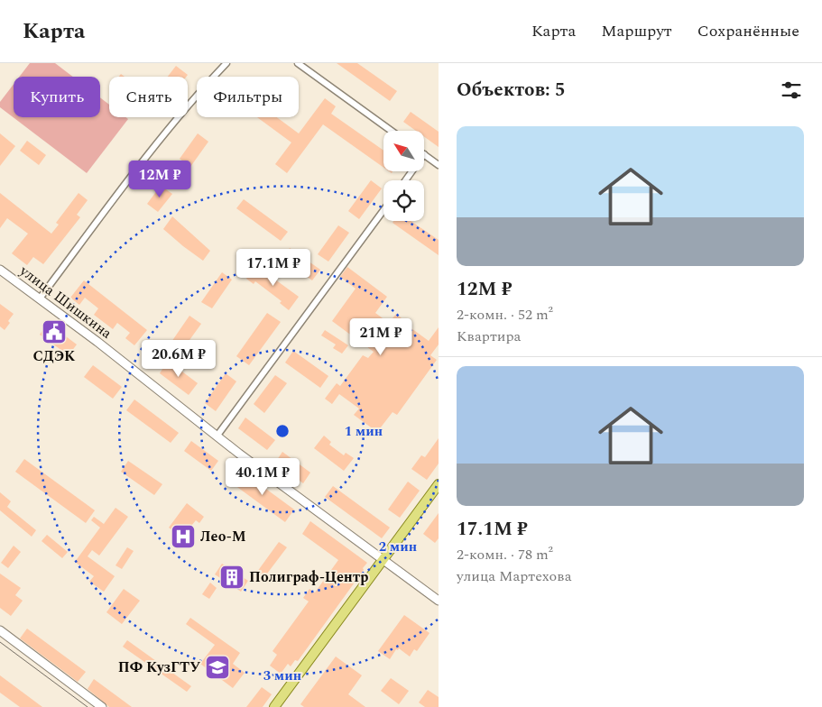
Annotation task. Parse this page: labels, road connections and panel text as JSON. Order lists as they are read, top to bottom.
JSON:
{
  "streets": {
    "main road": ["улица Шишкина"]
  },
  "places": {
    "public building": ["СДЭК"],
    "hospital": ["Лео-М"],
    "building": ["Полиграф-Центр"],
    "school or university": ["ПФ КузГТУ"]
  },
  "north": "top left",
  "page": {
    "header": "Карта",
    "nav": ["Карта", "Маршрут", "Сохранённые"],
    "heading": "Объектов: 5",
    "chip": ["Купить", "Снять", "Фильтры"],
    "list": [
      {
        "name": "12M ₽",
        "note": "2-комн. · 52 m² · Квартира"
      },
      {
        "name": "17.1M ₽",
        "note": "2-комн. · 78 m² · улица Мартехова"
      }
    ],
    "price": [
      "12M ₽",
      "17.1M ₽",
      "21M ₽",
      "20.6M ₽",
      "40.1M ₽"
    ]
  },
  "rings": ["1 мин", "2 мин", "3 мин"]
}
